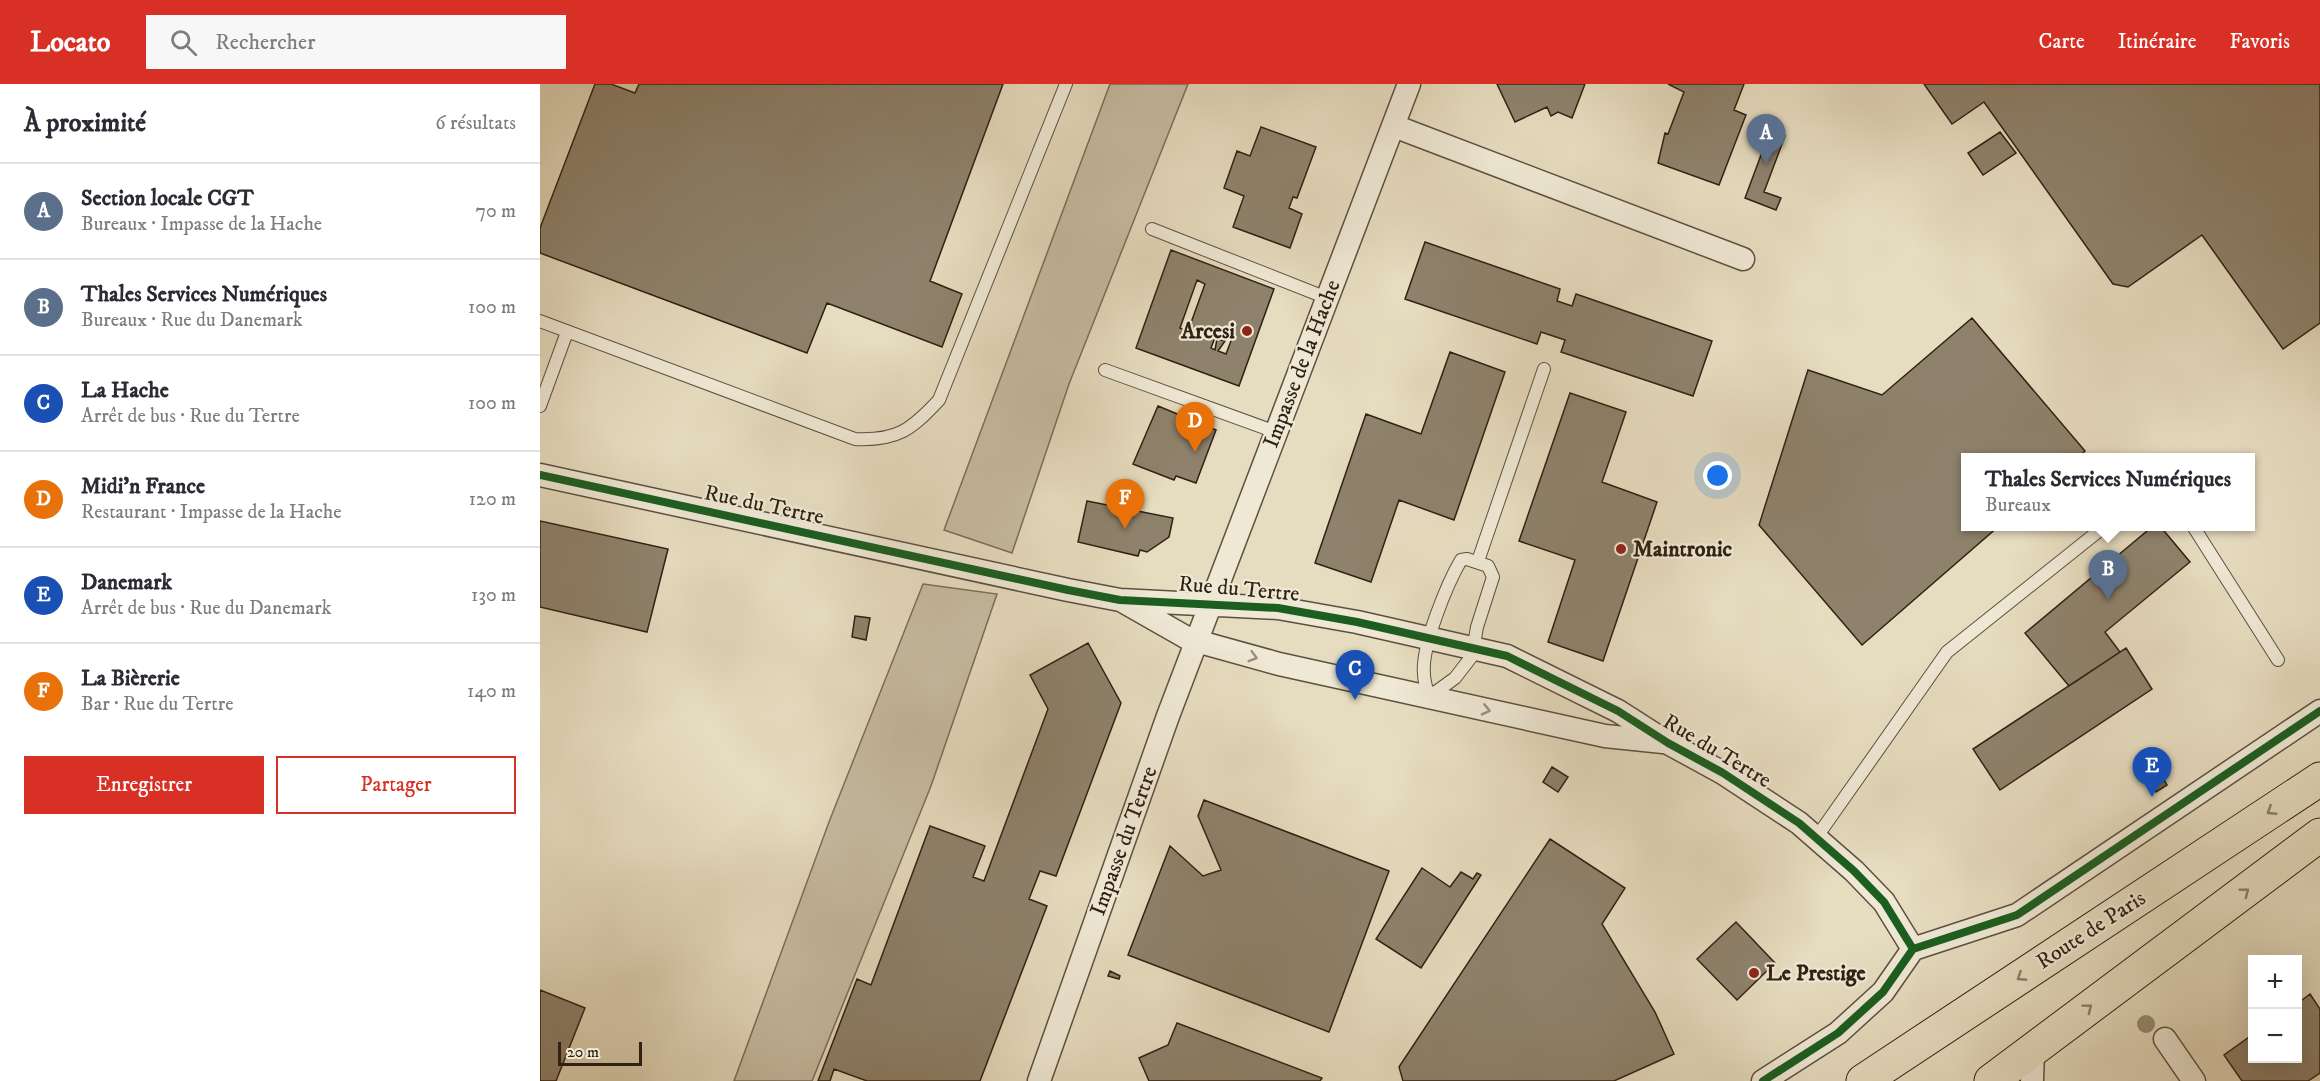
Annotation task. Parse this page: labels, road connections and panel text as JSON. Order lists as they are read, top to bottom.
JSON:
{
  "streets": {
    "main road": ["Route de Paris"],
    "street": ["Impasse de la Hache", "Rue du Tertre", "Impasse du Tertre"]
  },
  "crossings": [
    ["Impasse de la Hache", "Rue du Tertre"],
    ["Impasse de la Hache", "Impasse du Tertre"],
    ["Rue du Tertre", "Impasse du Tertre"]
  ],
  "places": ["Arcesi", "Maintronic", "Le Prestige"],
  "scale_bar": "20 m",
  "page": {
    "header": "Locato",
    "search": "Rechercher",
    "nav": ["Carte", "Itinéraire", "Favoris"],
    "heading": ["À proximité", "6 résultats"],
    "pins": [
      "A",
      "D",
      "F",
      "B",
      "C",
      "E"
    ],
    "list": [
      {
        "mark": "A",
        "name": "Section locale CGT",
        "note": "Bureaux · Impasse de la Hache",
        "value": "70 m"
      },
      {
        "mark": "B",
        "name": "Thales Services Numériques",
        "note": "Bureaux · Rue du Danemark",
        "value": "100 m"
      },
      {
        "mark": "C",
        "name": "La Hache",
        "note": "Arrêt de bus · Rue du Tertre",
        "value": "100 m"
      },
      {
        "mark": "D",
        "name": "Midi'n France",
        "note": "Restaurant · Impasse de la Hache",
        "value": "120 m"
      },
      {
        "mark": "E",
        "name": "Danemark",
        "note": "Arrêt de bus · Rue du Danemark",
        "value": "130 m"
      },
      {
        "mark": "F",
        "name": "La Bièrerie",
        "note": "Bar · Rue du Tertre",
        "value": "140 m"
      }
    ],
    "popup": ["Thales Services Numériques", "Bureaux"],
    "buttons": ["Enregistrer", "Partager"],
    "map_buttons": ["+", "−"],
    "scale": "20 m"
  }
}
